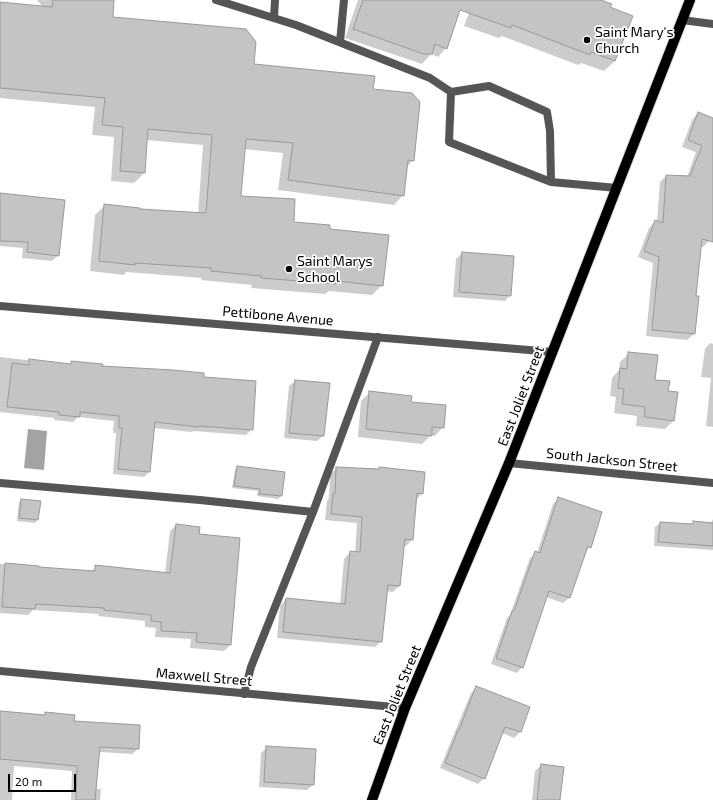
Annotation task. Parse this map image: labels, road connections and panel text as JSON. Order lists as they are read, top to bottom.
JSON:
{
  "streets": {
    "main road": ["East Joliet Street"],
    "street": ["Pettibone Avenue", "South Jackson Street", "Maxwell Street"]
  },
  "crossings": [
    ["Pettibone Avenue", "East Joliet Street"],
    ["East Joliet Street", "South Jackson Street"],
    ["East Joliet Street", "Maxwell Street"]
  ],
  "places": ["Saint Mary's Church", "Saint Marys School"],
  "scale_bar": "20 m"
}
